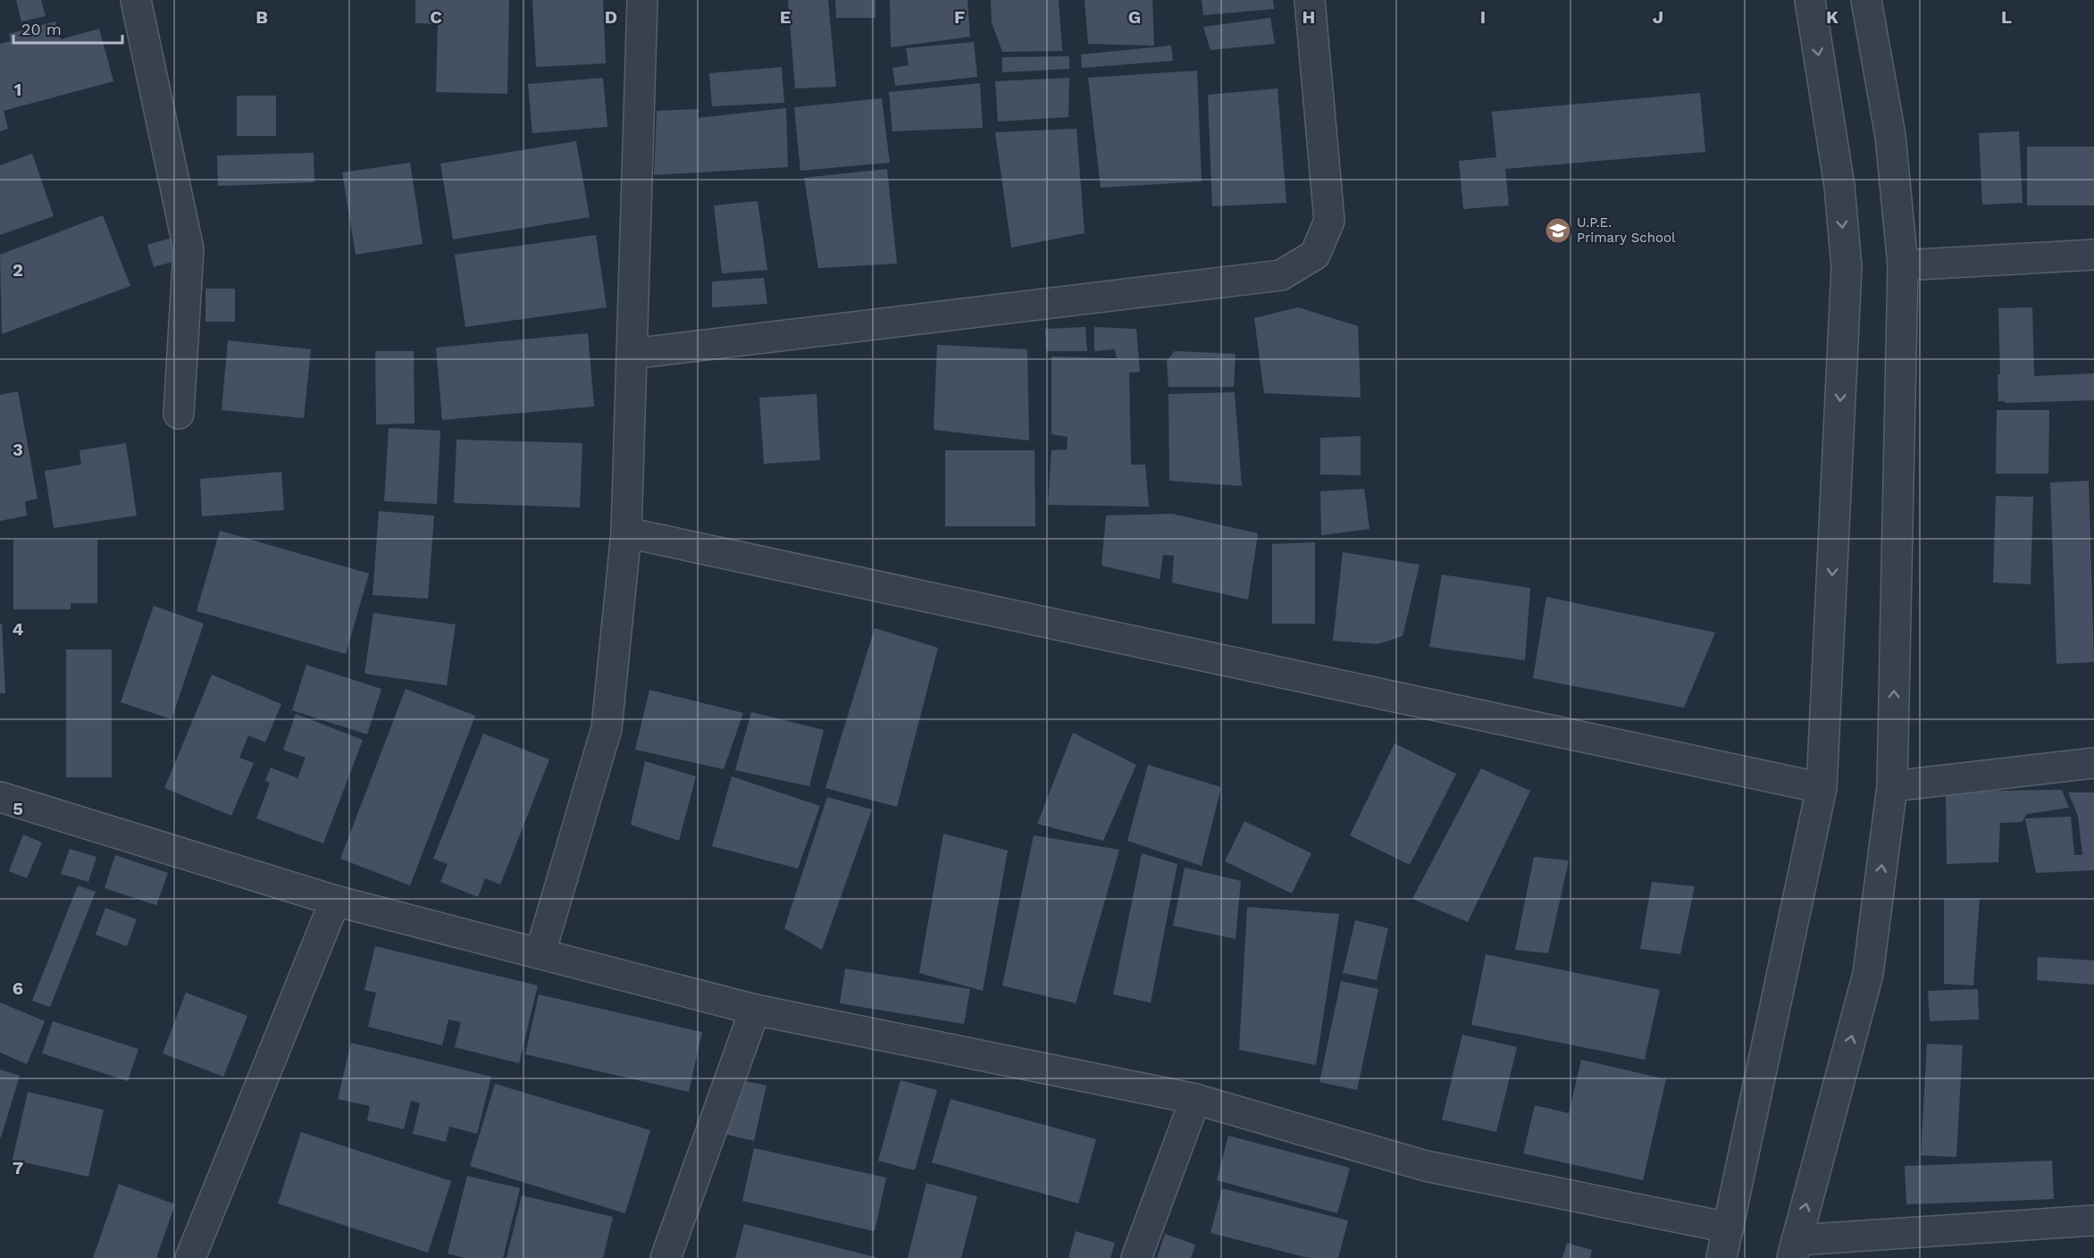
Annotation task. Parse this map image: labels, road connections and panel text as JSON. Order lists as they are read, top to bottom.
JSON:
{
  "places": {
    "school or university": ["U.P.E. Primary School"]
  },
  "scale_bar": "20 m",
  "grid": {
    "columns": [
      "B",
      "C",
      "D",
      "E",
      "F",
      "G",
      "H",
      "I",
      "J",
      "K",
      "L"
    ],
    "rows": [
      "1",
      "2",
      "3",
      "4",
      "5",
      "6",
      "7"
    ]
  }
}
